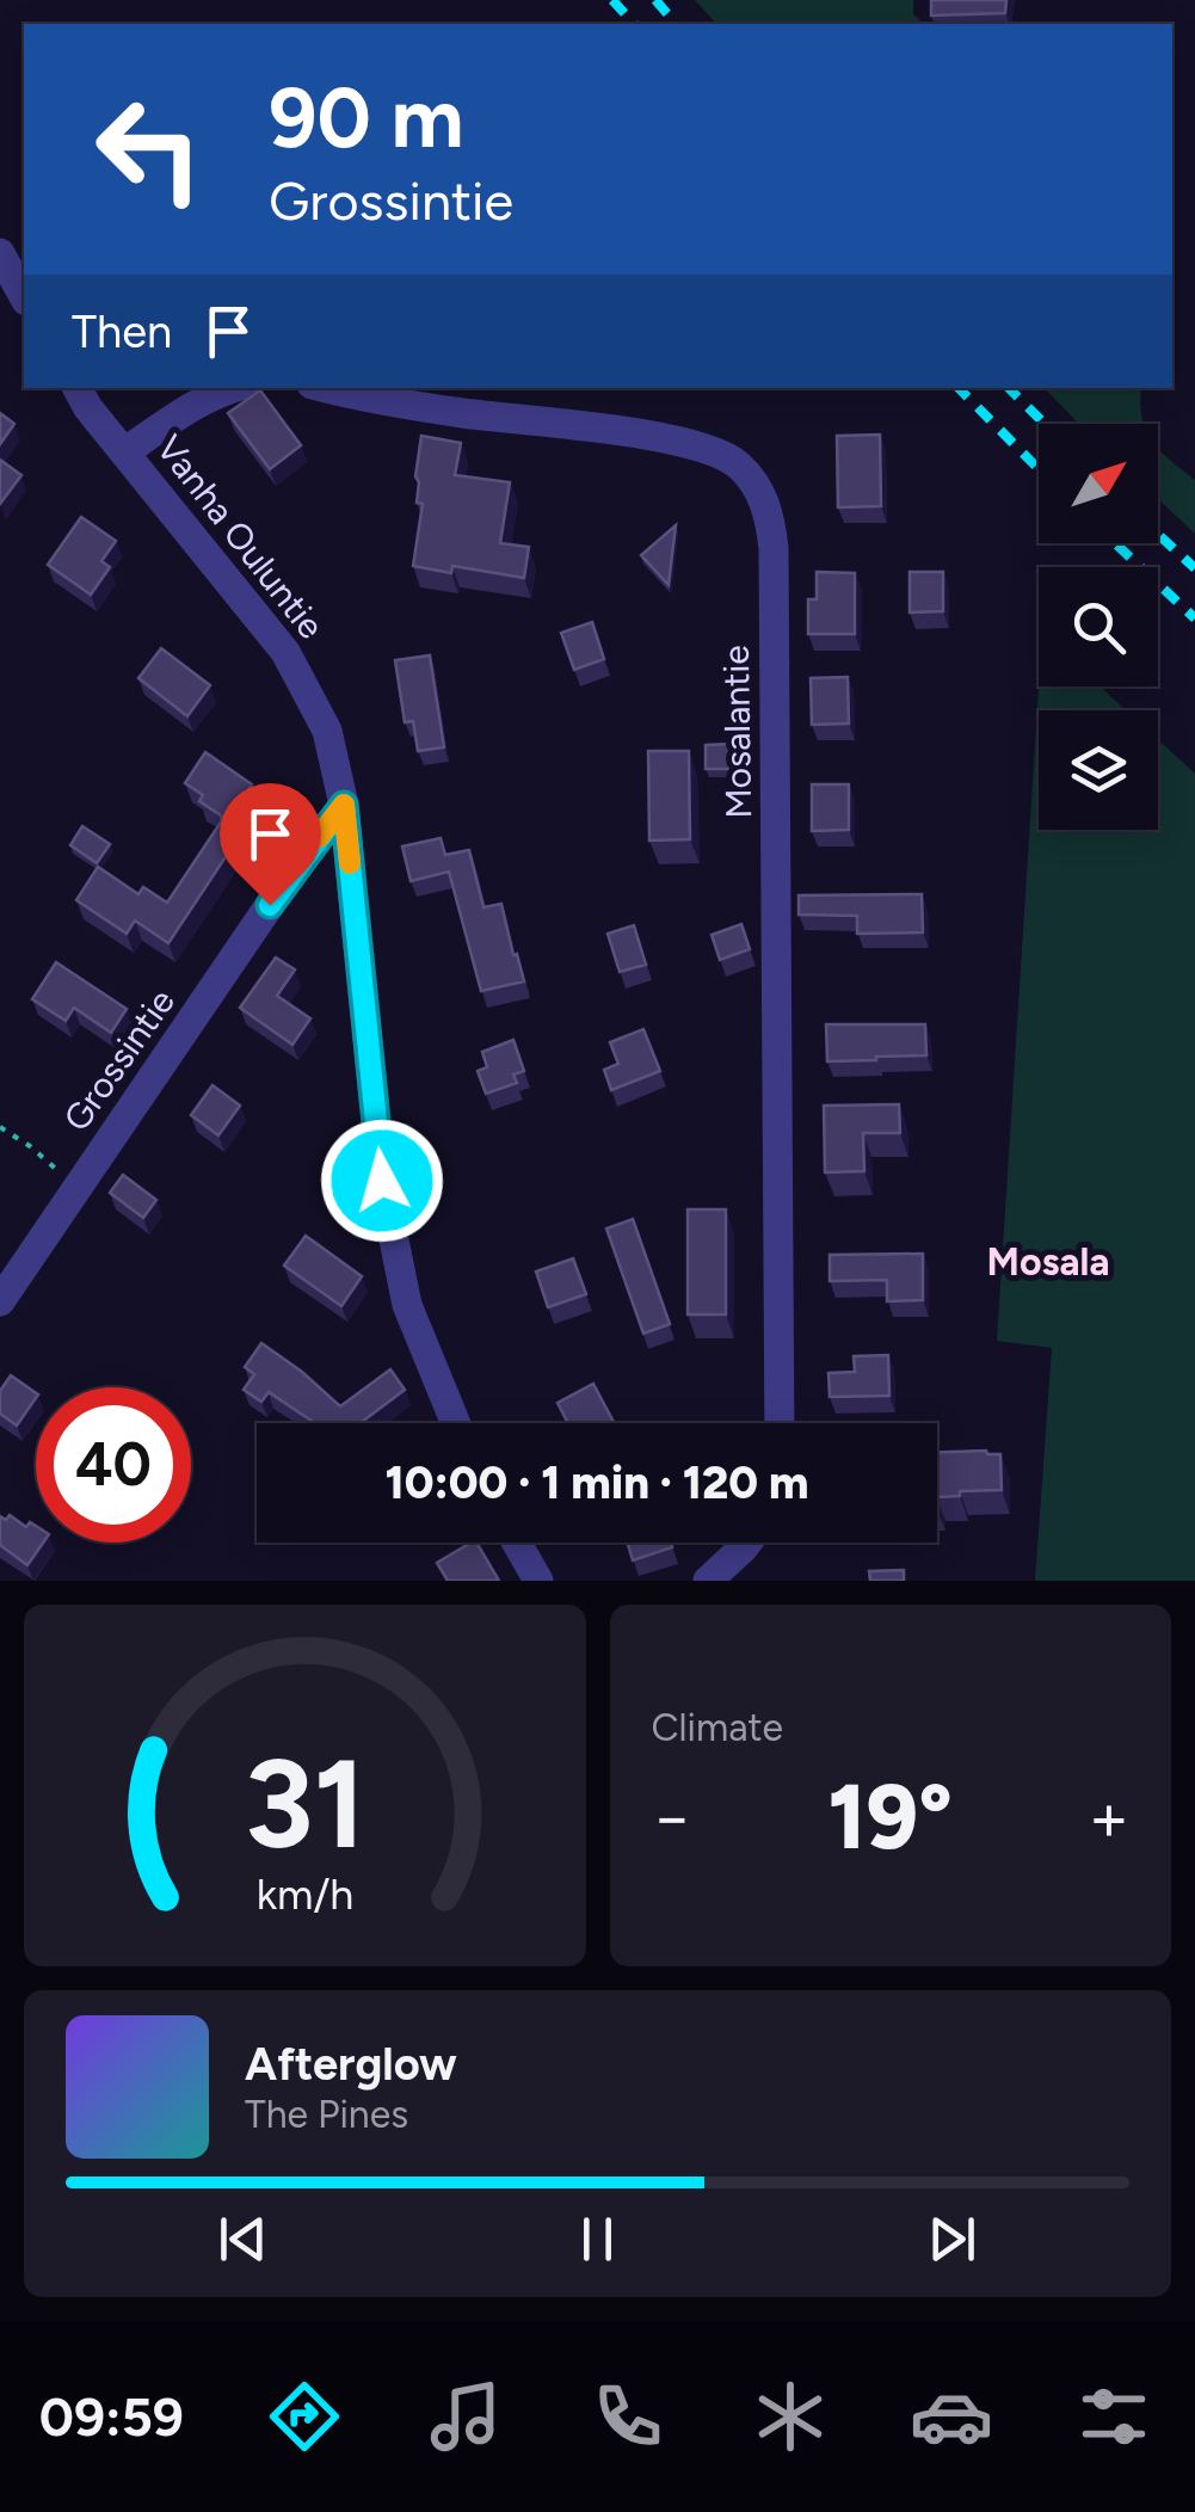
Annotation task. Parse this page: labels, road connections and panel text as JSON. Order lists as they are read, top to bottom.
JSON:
{
  "streets": {
    "street": ["Vanha Ouluntie", "Mosalantie", "Grossintie"]
  },
  "crossings": [
    ["Vanha Ouluntie", "Grossintie"]
  ],
  "districts": ["Mosala"],
  "north": "top right",
  "page": {
    "turn": ["90 m", "Grossintie"],
    "then": "Then",
    "limit": "40",
    "trip": "10:00 · 1 min · 120 m",
    "tile": "Climate",
    "heat": ["−", "19°", "+"],
    "song": ["Afterglow", "The Pines"],
    "tabs": "09:59",
    "gauge": ["31", "km/h"]
  }
}
